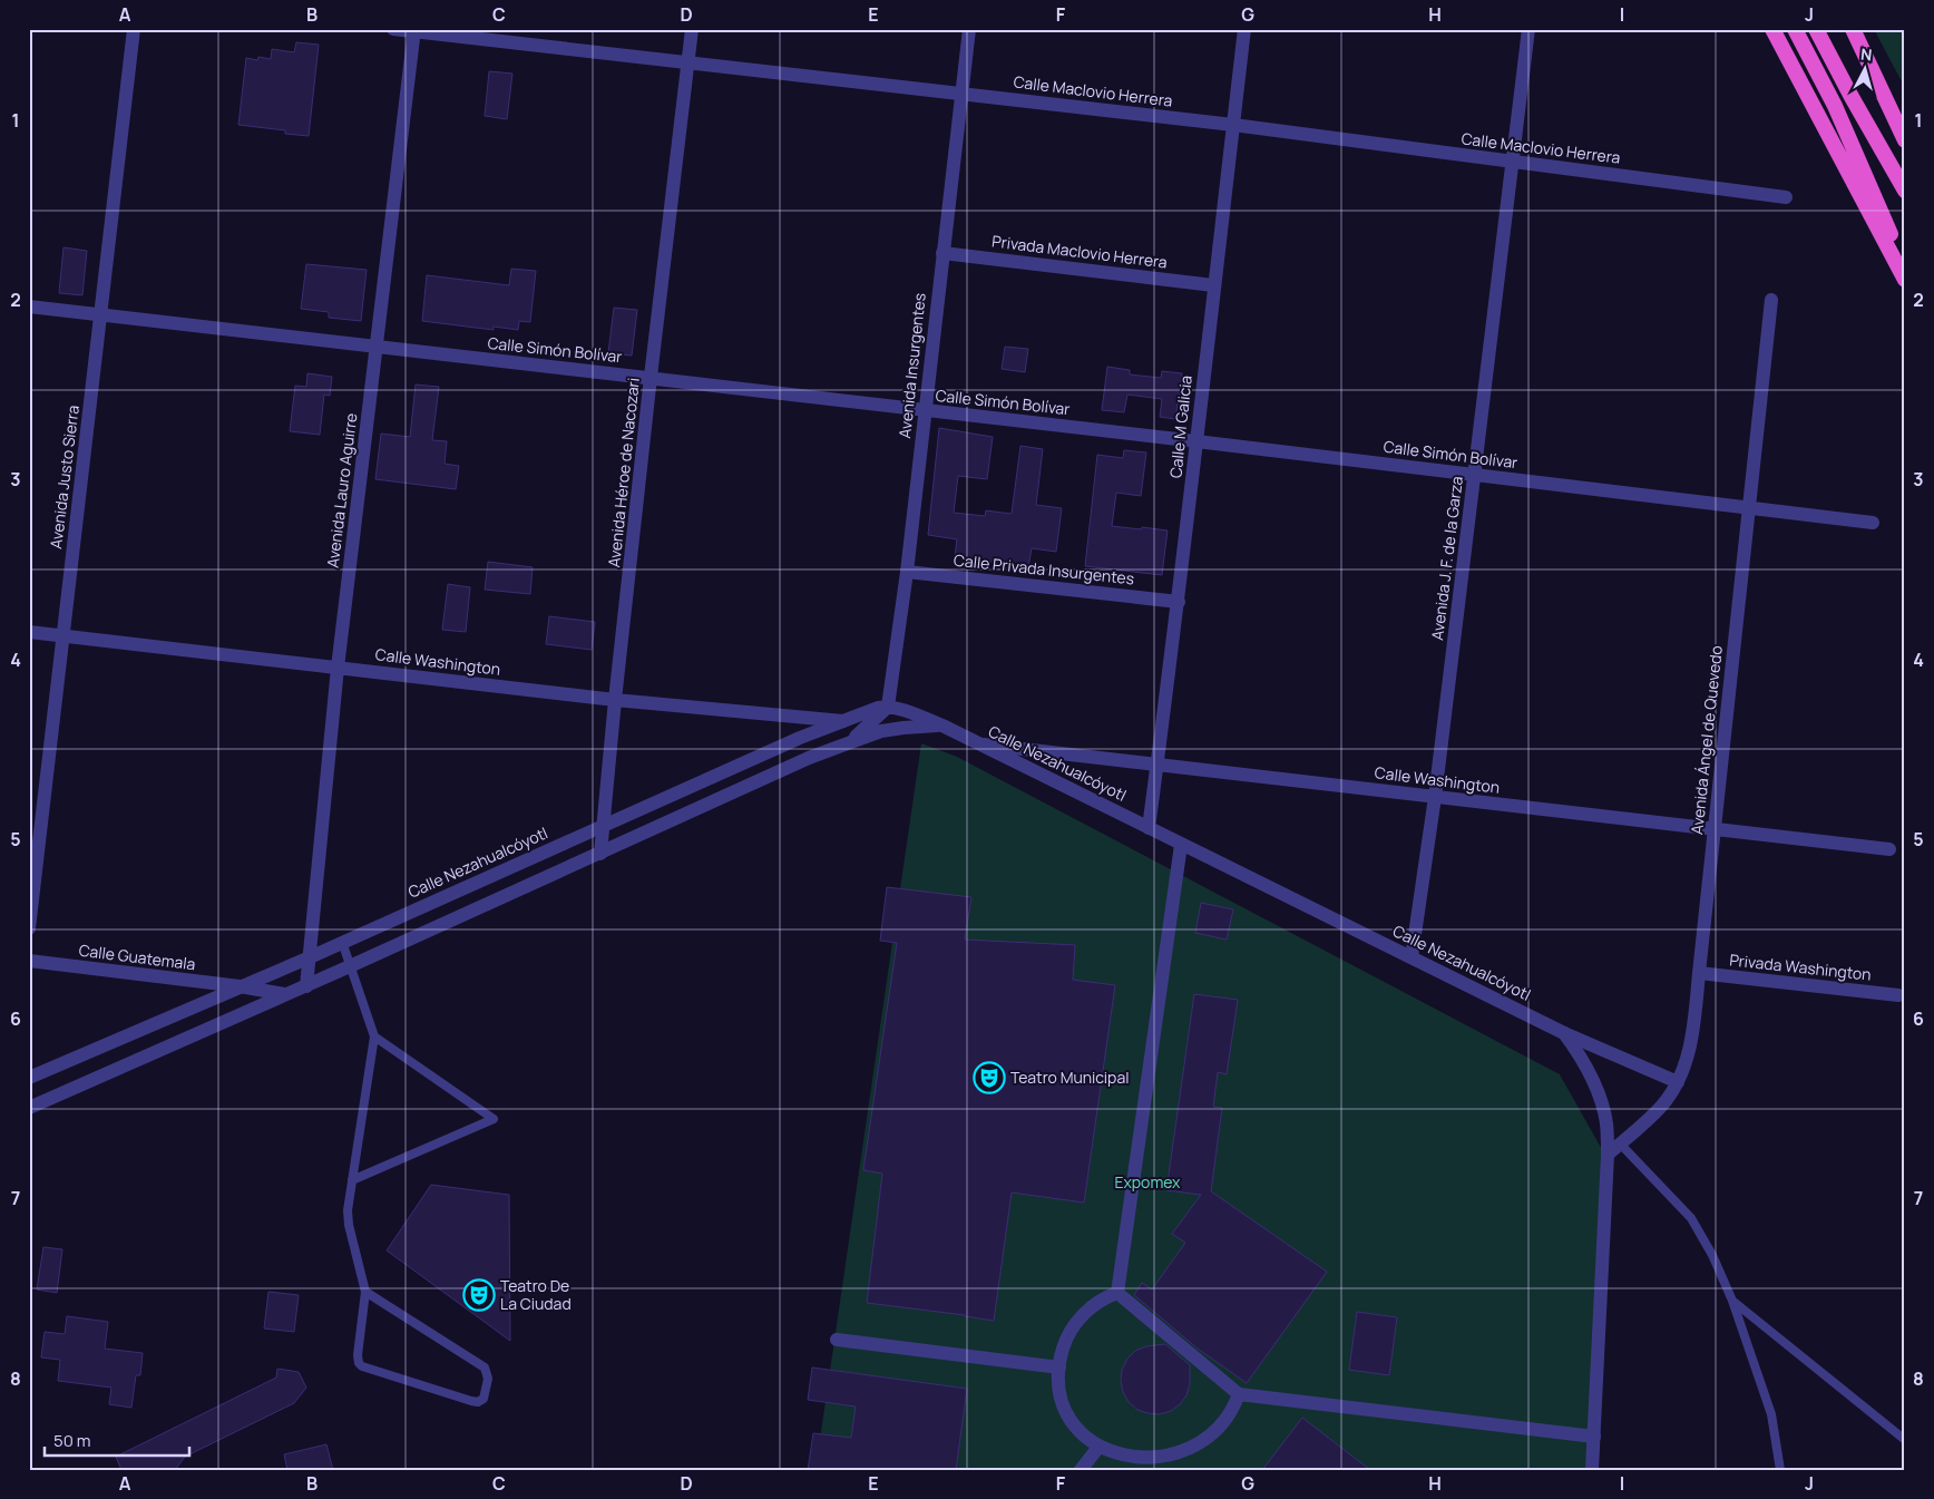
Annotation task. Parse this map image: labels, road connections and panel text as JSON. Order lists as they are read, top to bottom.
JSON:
{
  "streets": {
    "street": [
      "Calle Maclovio Herrera",
      "Privada Maclovio Herrera",
      "Calle Simón Bolívar",
      "Avenida Insurgentes",
      "Calle M Galicia",
      "Avenida Héroe de Nacozari",
      "Avenida Justo Sierra",
      "Avenida Lauro Aguirre",
      "Avenida J. F. de la Garza",
      "Calle Privada Insurgentes",
      "Calle Washington",
      "Avenida Ángel de Quevedo",
      "Calle Nezahualcóyotl",
      "Calle Guatemala",
      "Privada Washington"
    ]
  },
  "crossings": [
    ["Calle Maclovio Herrera", "Avenida Insurgentes"],
    ["Calle Maclovio Herrera", "Calle M Galicia"],
    ["Calle Maclovio Herrera", "Avenida Héroe de Nacozari"],
    ["Calle Maclovio Herrera", "Avenida Lauro Aguirre"],
    ["Calle Maclovio Herrera", "Avenida J. F. de la Garza"],
    ["Privada Maclovio Herrera", "Avenida Insurgentes"],
    ["Privada Maclovio Herrera", "Calle M Galicia"],
    ["Calle Simón Bolívar", "Avenida Insurgentes"],
    ["Calle Simón Bolívar", "Calle M Galicia"],
    ["Calle Simón Bolívar", "Avenida Héroe de Nacozari"],
    ["Calle Simón Bolívar", "Avenida Justo Sierra"],
    ["Calle Simón Bolívar", "Avenida Lauro Aguirre"],
    ["Calle Simón Bolívar", "Avenida J. F. de la Garza"],
    ["Calle Simón Bolívar", "Avenida Ángel de Quevedo"],
    ["Avenida Insurgentes", "Calle Privada Insurgentes"],
    ["Avenida Insurgentes", "Calle Nezahualcóyotl"],
    ["Calle M Galicia", "Calle Privada Insurgentes"],
    ["Calle M Galicia", "Calle Washington"],
    ["Calle M Galicia", "Calle Nezahualcóyotl"],
    ["Avenida Héroe de Nacozari", "Calle Washington"],
    ["Avenida Héroe de Nacozari", "Calle Nezahualcóyotl"],
    ["Avenida Justo Sierra", "Calle Washington"],
    ["Avenida Lauro Aguirre", "Calle Washington"],
    ["Avenida Lauro Aguirre", "Calle Nezahualcóyotl"],
    ["Avenida J. F. de la Garza", "Calle Washington"],
    ["Avenida J. F. de la Garza", "Calle Nezahualcóyotl"],
    ["Calle Washington", "Avenida Ángel de Quevedo"],
    ["Calle Washington", "Calle Nezahualcóyotl"],
    ["Avenida Ángel de Quevedo", "Calle Nezahualcóyotl"],
    ["Avenida Ángel de Quevedo", "Privada Washington"],
    ["Calle Nezahualcóyotl", "Calle Guatemala"]
  ],
  "parks": ["Expomex"],
  "places": {
    "theatre": ["Teatro Municipal", "Teatro De La Ciudad"]
  },
  "scale_bar": "50 m",
  "north": "top",
  "grid": {
    "columns": [
      "A",
      "B",
      "C",
      "D",
      "E",
      "F",
      "G",
      "H",
      "I",
      "J"
    ],
    "rows": [
      "1",
      "2",
      "3",
      "4",
      "5",
      "6",
      "7",
      "8"
    ]
  }
}
